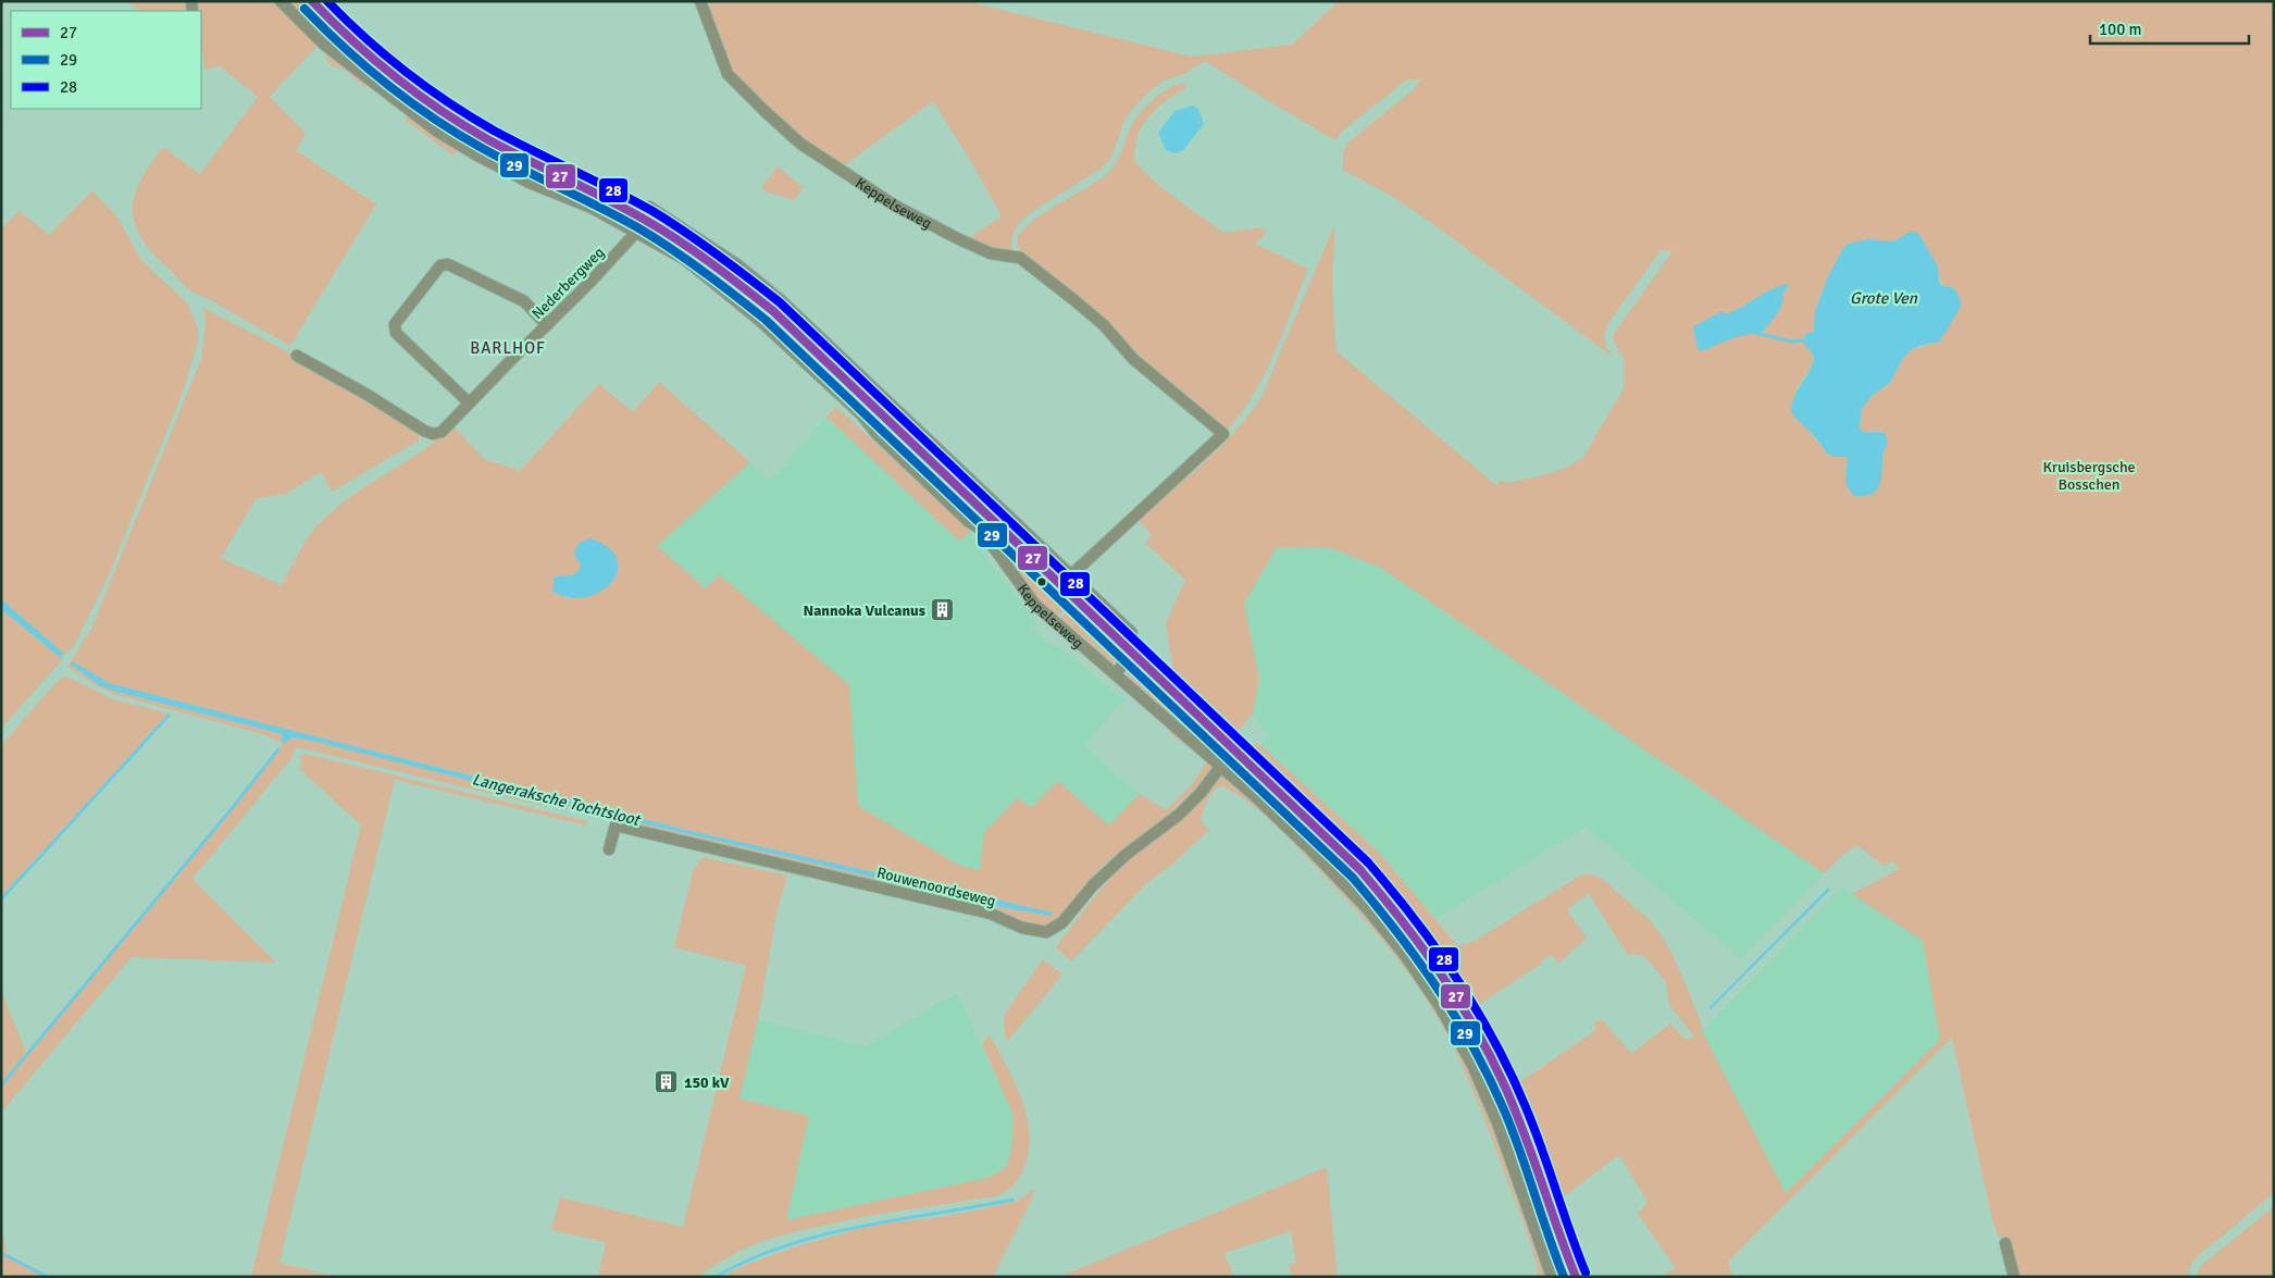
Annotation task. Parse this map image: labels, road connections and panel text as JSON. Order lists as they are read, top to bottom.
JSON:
{
  "streets": {
    "main road": ["Keppelseweg"],
    "street": ["Nederbergweg", "Rouwenoordseweg"]
  },
  "crossings": [
    ["Keppelseweg", "Nederbergweg"],
    ["Keppelseweg", "Rouwenoordseweg"]
  ],
  "districts": ["BARLHOF"],
  "water": ["Grote Ven", "Langeraksche Tochtsloot"],
  "parks": ["Kruisbergsche Bosschen"],
  "places": {
    "building": ["Nannoka Vulcanus", "150 kV"]
  },
  "lines": ["transit line 27", "transit line 28", "transit line 29"],
  "legend": ["27", "29", "28"],
  "scale_bar": "100 m"
}
